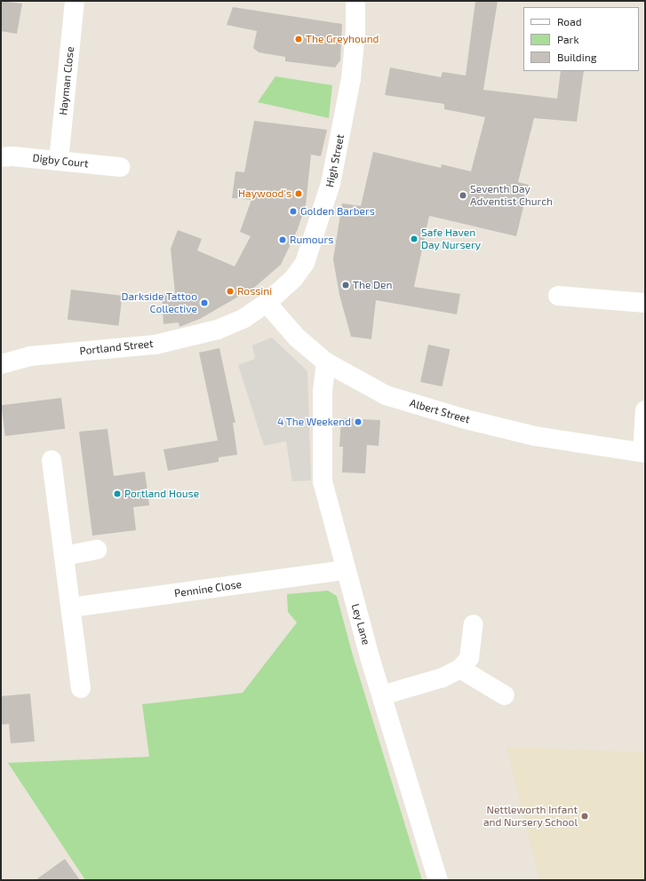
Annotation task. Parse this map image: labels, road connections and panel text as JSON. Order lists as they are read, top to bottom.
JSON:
{
  "streets": {
    "street": [
      "Hayman Close",
      "Digby Court",
      "High Street",
      "Portland Street",
      "Albert Street",
      "Pennine Close",
      "Ley Lane"
    ]
  },
  "crossings": [
    ["Hayman Close", "Digby Court"],
    ["High Street", "Portland Street"],
    ["High Street", "Albert Street"],
    ["Portland Street", "Albert Street"],
    ["Albert Street", "Ley Lane"],
    ["Pennine Close", "Ley Lane"]
  ],
  "places": [
    "The Greyhound",
    "Haywood's",
    "Seventh Day Adventist Church",
    "Golden Barbers",
    "Safe Haven Day Nursery",
    "Rumours",
    "The Den",
    "Rossini",
    "Darkside Tattoo Collective",
    "4 The Weekend",
    "Portland House",
    "Nettleworth Infant and Nursery School"
  ],
  "legend": ["Road", "Park", "Building"]
}
